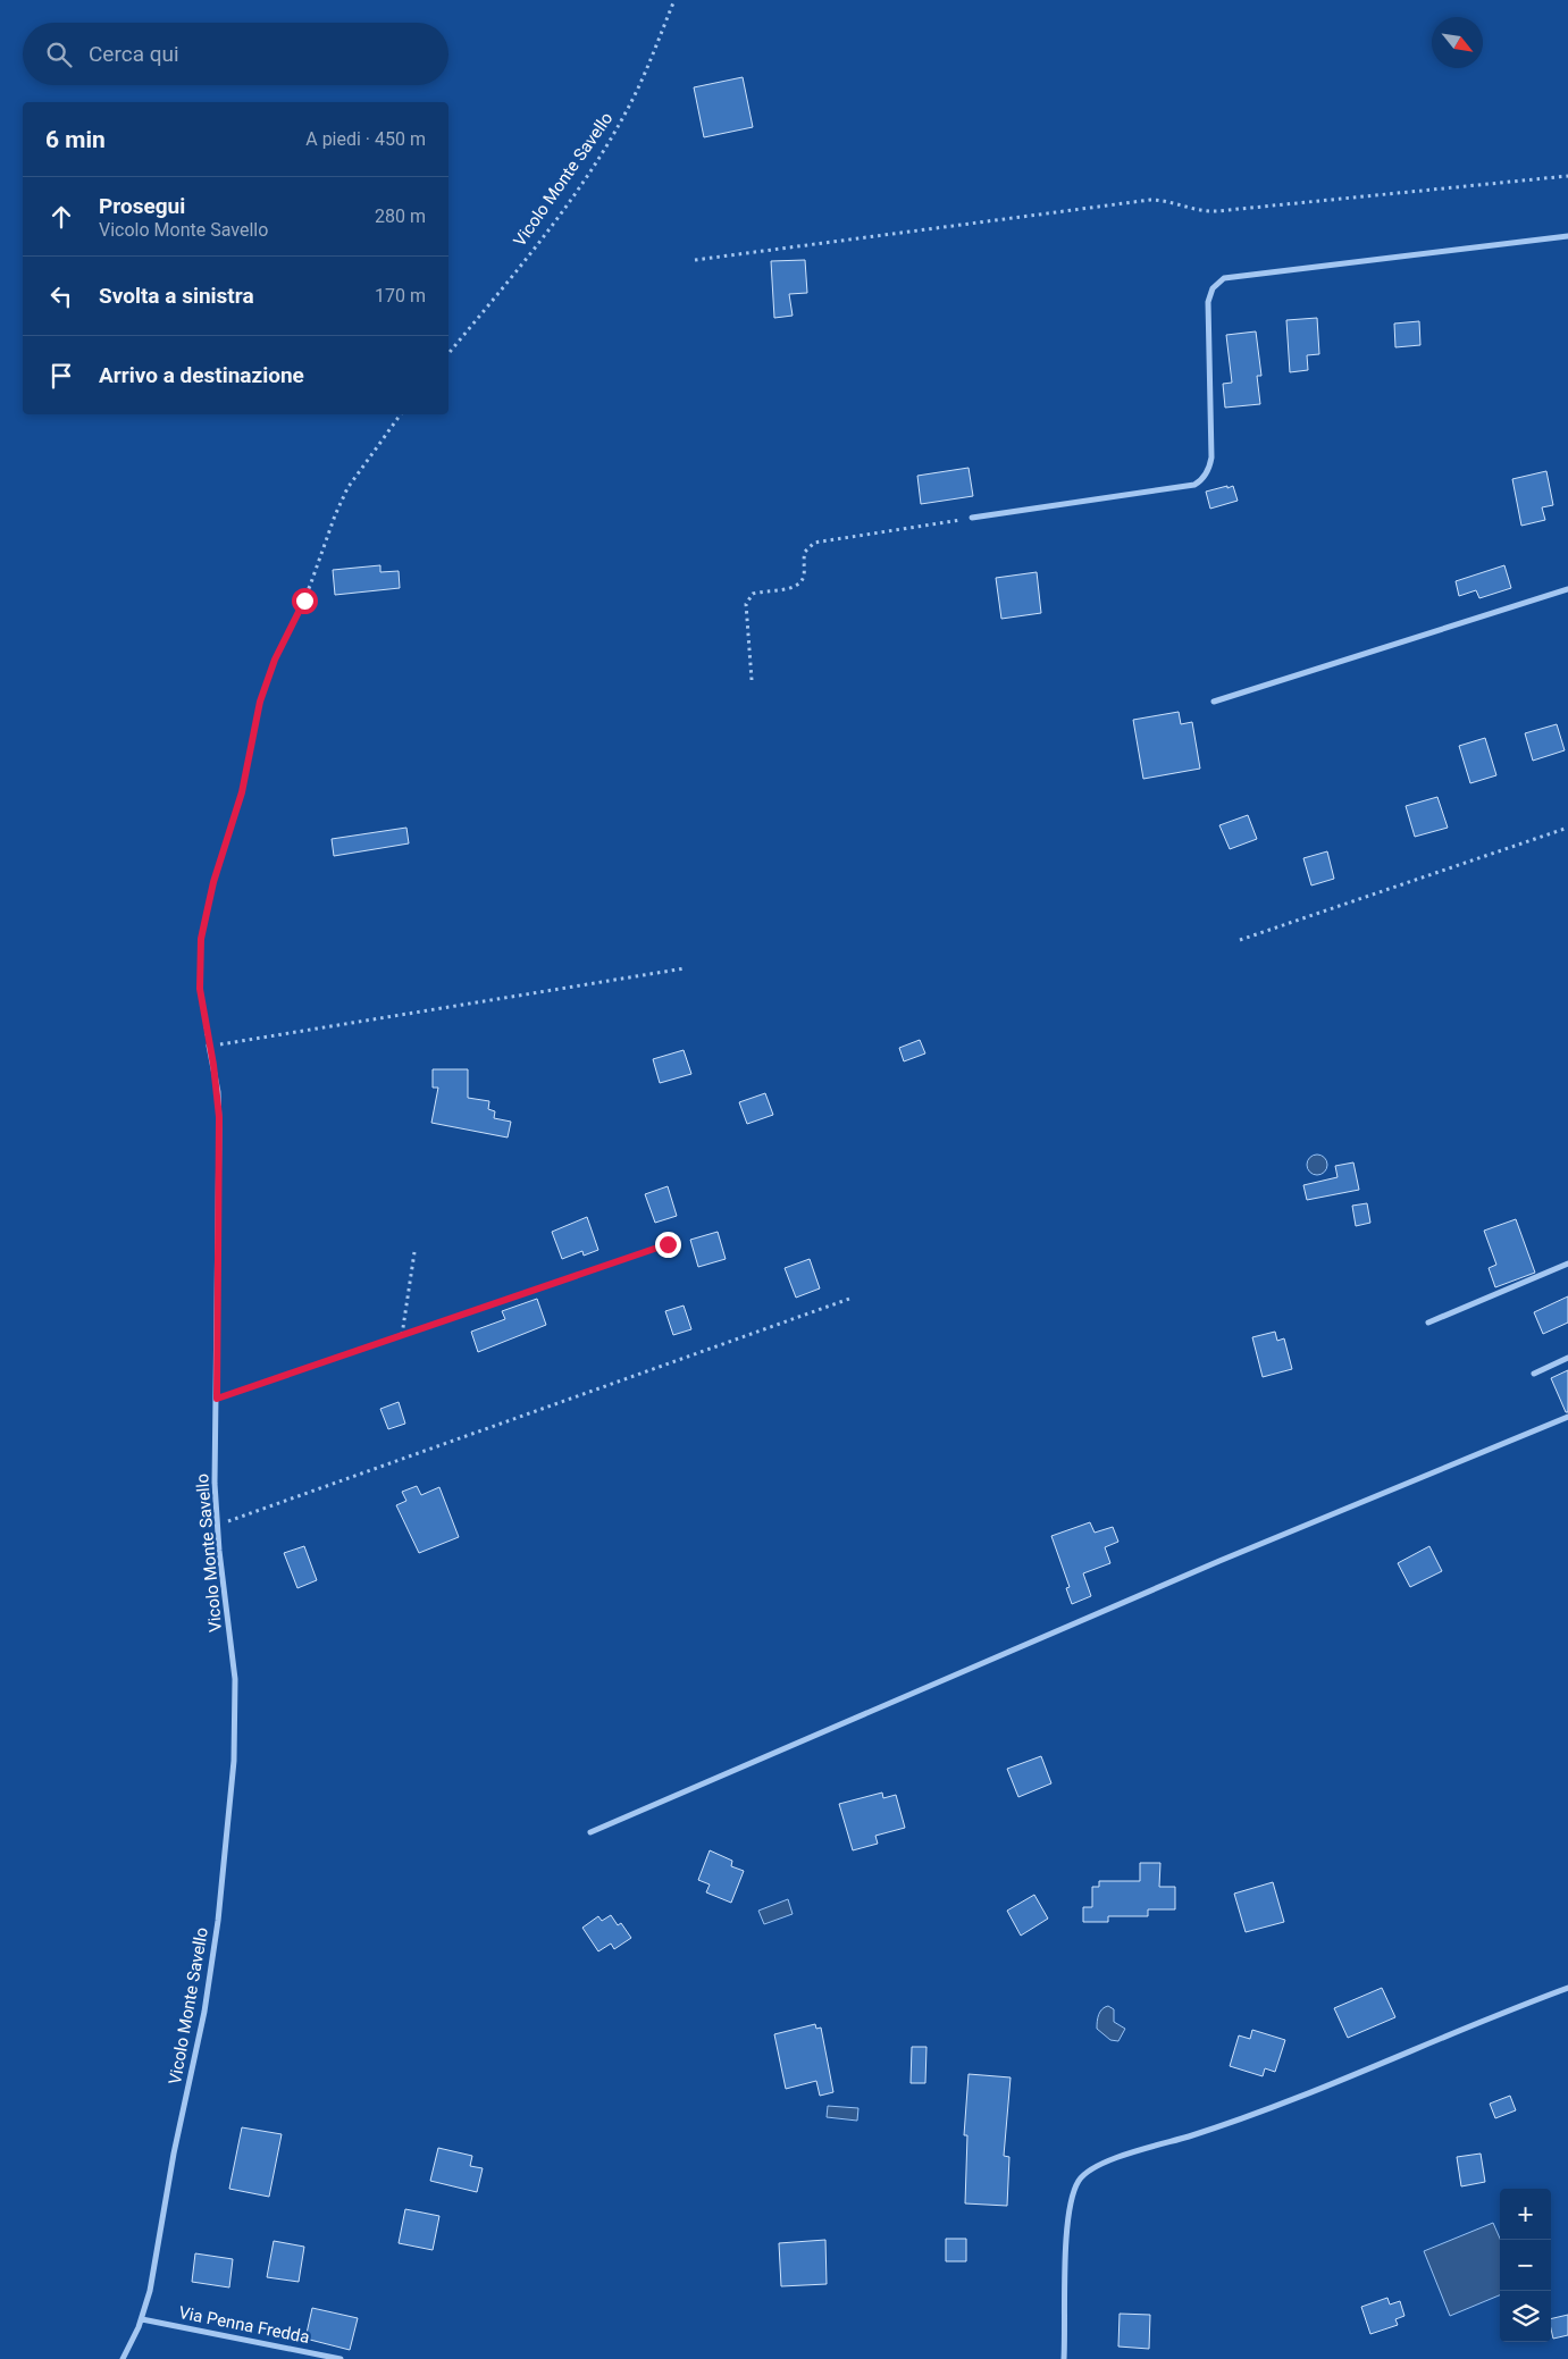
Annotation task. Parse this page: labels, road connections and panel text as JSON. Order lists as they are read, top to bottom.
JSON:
{
  "streets": {
    "street": ["Vicolo Monte Savello", "Via Penna Fredda"]
  },
  "crossings": [
    ["Vicolo Monte Savello", "Via Penna Fredda"]
  ],
  "north": "bottom right",
  "page": {
    "search": "Cerca qui",
    "heading": ["6 min", "A piedi · 450 m"],
    "list": [
      ["Prosegui", "Vicolo Monte Savello", "280 m"],
      ["Svolta a sinistra", "170 m"],
      "Arrivo a destinazione"
    ],
    "map_buttons": ["+", "−"]
  }
}
